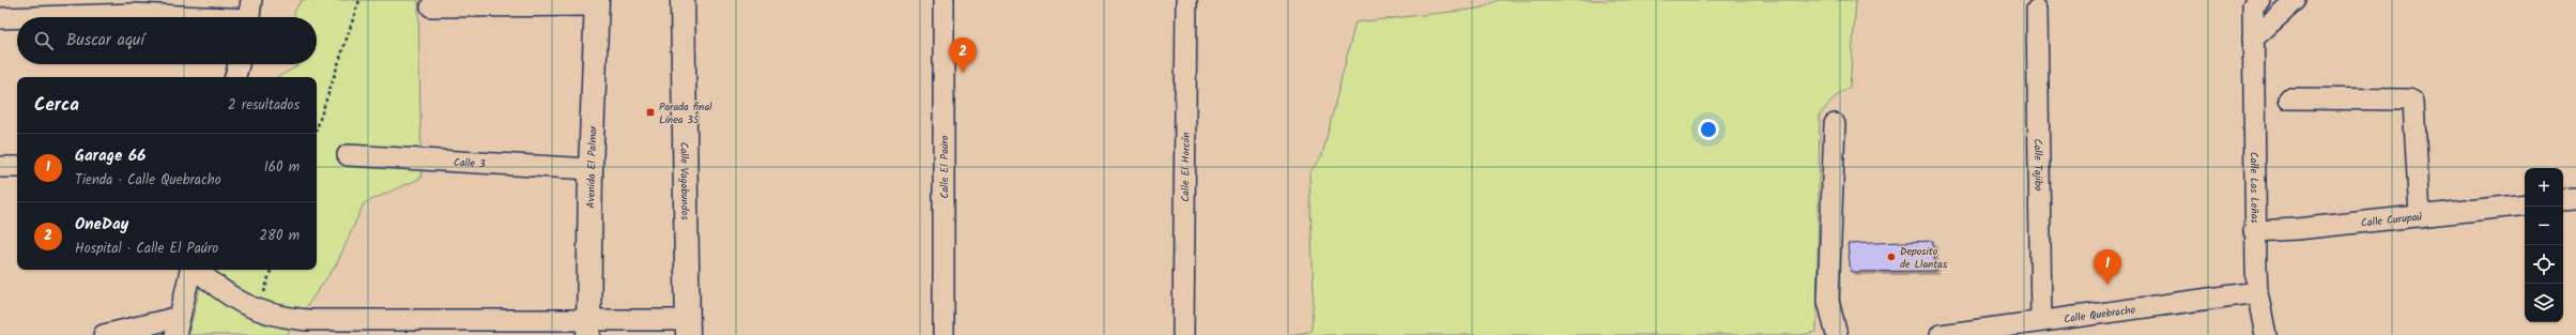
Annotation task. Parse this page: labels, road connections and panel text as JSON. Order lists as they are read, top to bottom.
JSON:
{
  "streets": {
    "street": [
      "Calle 3",
      "Calle Tajibo",
      "Avenida El Palmar",
      "Calle El Paúro",
      "Calle El Horcón",
      "Calle Vagabundos",
      "Calle Las Leñas",
      "Calle Curupaú",
      "Calle Quebracho"
    ]
  },
  "crossings": [
    ["Calle 3", "Avenida El Palmar"],
    ["Calle Tajibo", "Calle Quebracho"],
    ["Calle Las Leñas", "Calle Curupaú"],
    ["Calle Las Leñas", "Calle Quebracho"]
  ],
  "places": {
    "transit": ["Parada final Línea 35"],
    "other": ["Deposito de Llantas"]
  },
  "page": {
    "search": "Buscar aquí",
    "pins": ["2", "1"],
    "heading": ["Cerca", "2 resultados"],
    "list": [
      {
        "mark": "1",
        "name": "Garage 66",
        "note": "Tienda · Calle Quebracho",
        "value": "160 m"
      },
      {
        "mark": "2",
        "name": "OneDay",
        "note": "Hospital · Calle El Paúro",
        "value": "280 m"
      }
    ],
    "map_buttons": ["+", "−"]
  }
}
